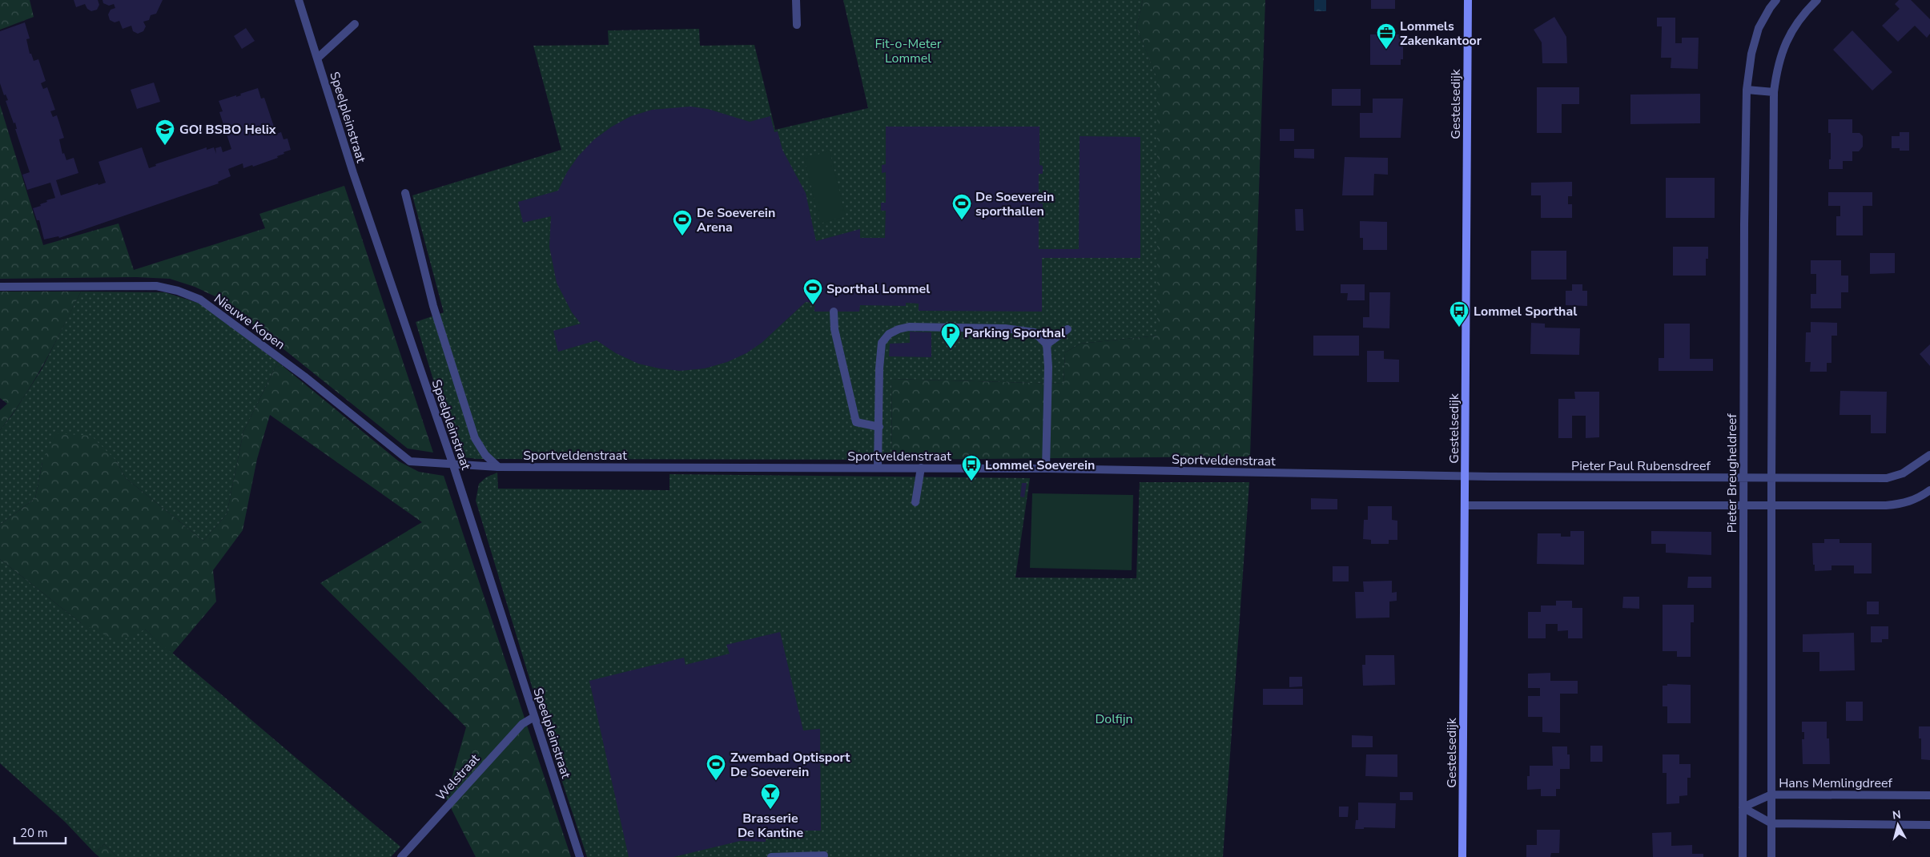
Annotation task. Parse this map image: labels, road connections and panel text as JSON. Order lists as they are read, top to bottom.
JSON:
{
  "streets": {
    "main road": ["Gestelsedijk"],
    "street": [
      "Speelpleinstraat",
      "Nieuwe Kopen",
      "Sportveldenstraat",
      "Pieter Paul Rubensdreef",
      "Pieter Breugheldreef",
      "Welstraat",
      "Hans Memlingdreef"
    ]
  },
  "crossings": [
    ["Gestelsedijk", "Sportveldenstraat"],
    ["Gestelsedijk", "Pieter Paul Rubensdreef"],
    ["Speelpleinstraat", "Nieuwe Kopen"],
    ["Speelpleinstraat", "Sportveldenstraat"],
    ["Speelpleinstraat", "Welstraat"],
    ["Nieuwe Kopen", "Sportveldenstraat"],
    ["Sportveldenstraat", "Pieter Paul Rubensdreef"],
    ["Pieter Paul Rubensdreef", "Pieter Breugheldreef"],
    ["Pieter Breugheldreef", "Hans Memlingdreef"]
  ],
  "parks": ["Fit-o-Meter Lommel", "Dolfijn"],
  "places": {
    "office": ["Lommels Zakenkantoor"],
    "school or university": ["GO! BSBO Helix"],
    "sports": [
      "De Soeverein sporthallen",
      "De Soeverein Arena",
      "Sporthal Lommel",
      "Zwembad Optisport De Soeverein"
    ],
    "bus stop": ["Lommel Sporthal", "Lommel Soeverein"],
    "parking": ["Parking Sporthal"],
    "bar": ["Brasserie De Kantine"]
  },
  "scale_bar": "20 m",
  "north": "top"
}
